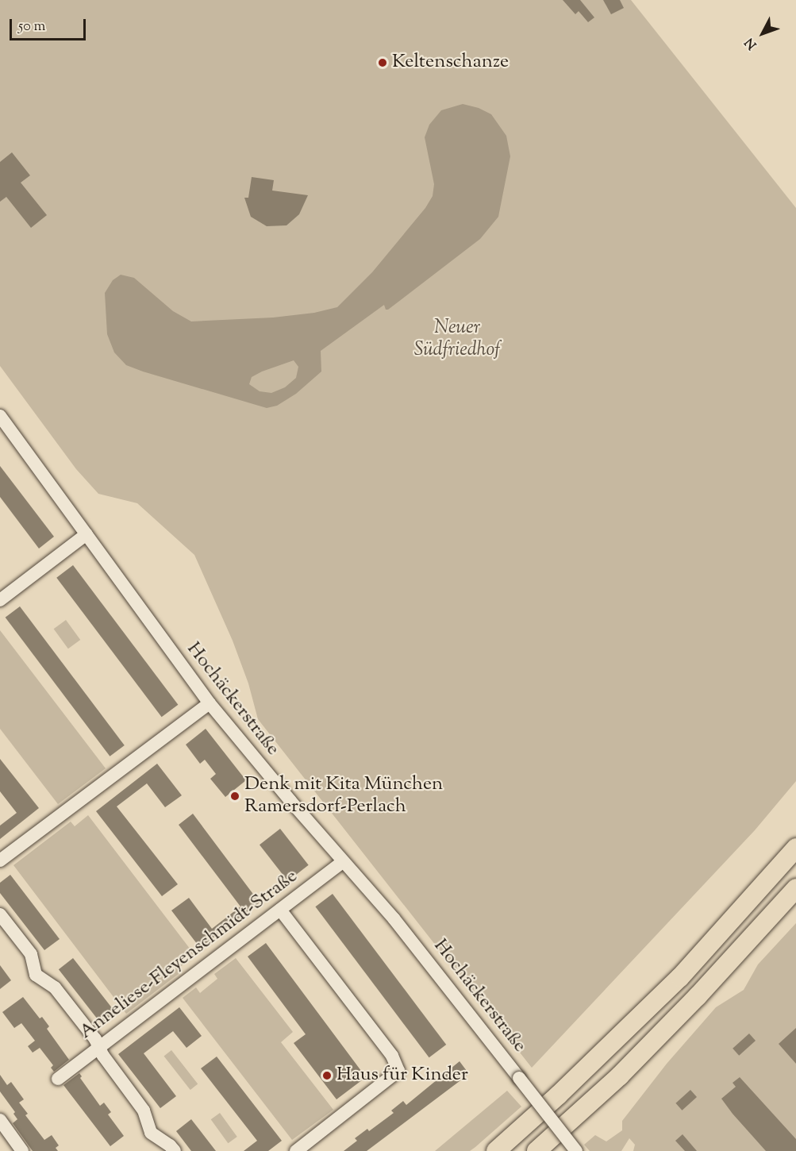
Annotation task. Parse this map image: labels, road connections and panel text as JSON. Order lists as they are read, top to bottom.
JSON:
{
  "streets": {
    "street": ["Hochäckerstraße", "Anneliese-Fleyenschmidt-Straße"]
  },
  "crossings": [
    ["Hochäckerstraße", "Anneliese-Fleyenschmidt-Straße"]
  ],
  "parks": ["Neuer Südfriedhof"],
  "places": ["Keltenschanze", "Denk mit Kita München Ramersdorf-Perlach", "Haus für Kinder"],
  "scale_bar": "50 m",
  "north": "bottom left"
}
